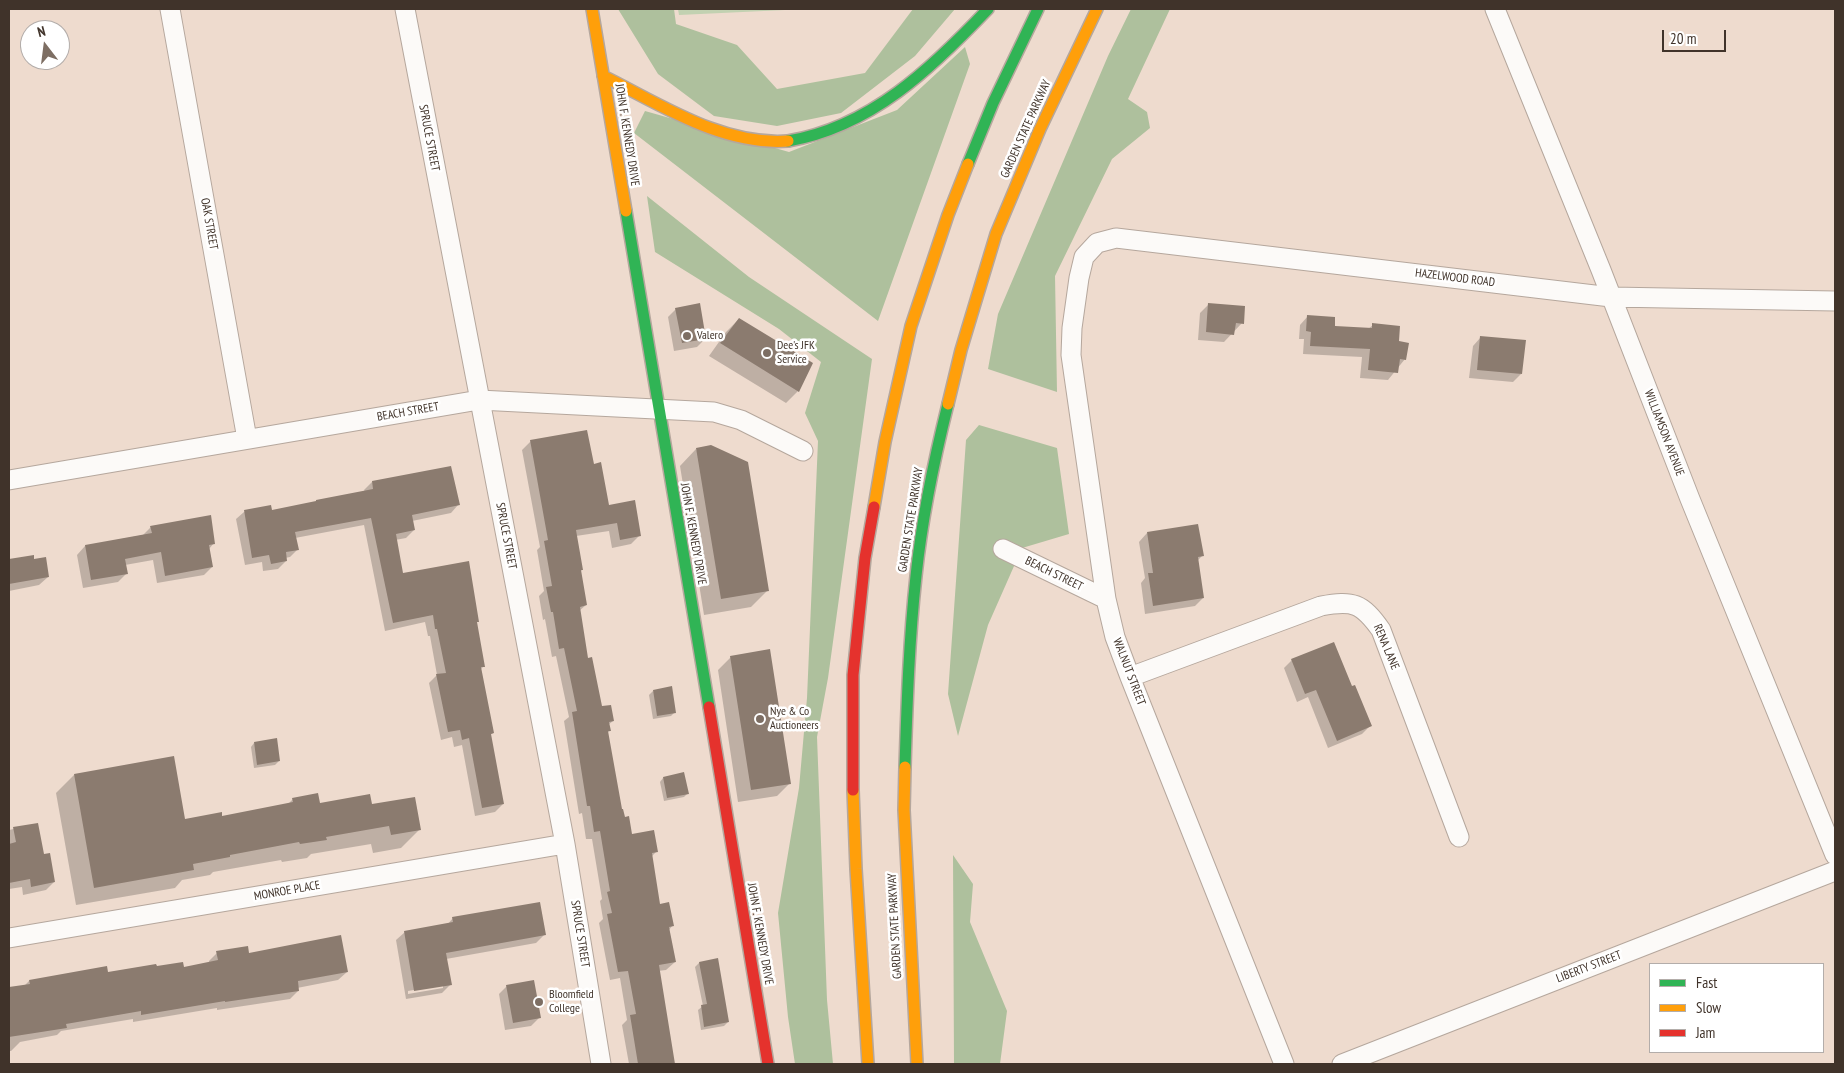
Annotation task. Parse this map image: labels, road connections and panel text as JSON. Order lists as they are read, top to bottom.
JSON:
{
  "streets": {
    "main road": ["GARDEN STATE PARKWAY", "JOHN F. KENNEDY DRIVE"],
    "street": [
      "SPRUCE STREET",
      "OAK STREET",
      "HAZELWOOD ROAD",
      "BEACH STREET",
      "WILLIAMSON AVENUE",
      "RENA LANE",
      "WALNUT STREET",
      "MONROE PLACE",
      "LIBERTY STREET"
    ]
  },
  "crossings": [
    ["JOHN F. KENNEDY DRIVE", "BEACH STREET"],
    ["SPRUCE STREET", "BEACH STREET"],
    ["SPRUCE STREET", "MONROE PLACE"],
    ["OAK STREET", "BEACH STREET"],
    ["HAZELWOOD ROAD", "WILLIAMSON AVENUE"],
    ["HAZELWOOD ROAD", "WALNUT STREET"],
    ["BEACH STREET", "WALNUT STREET"],
    ["RENA LANE", "WALNUT STREET"]
  ],
  "places": [
    "Valero",
    "Dee's JFK Service",
    "Nye & Co Auctioneers",
    "Bloomfield College"
  ],
  "legend": ["Fast", "Slow", "Jam"],
  "scale_bar": "20 m",
  "north": "top"
}
